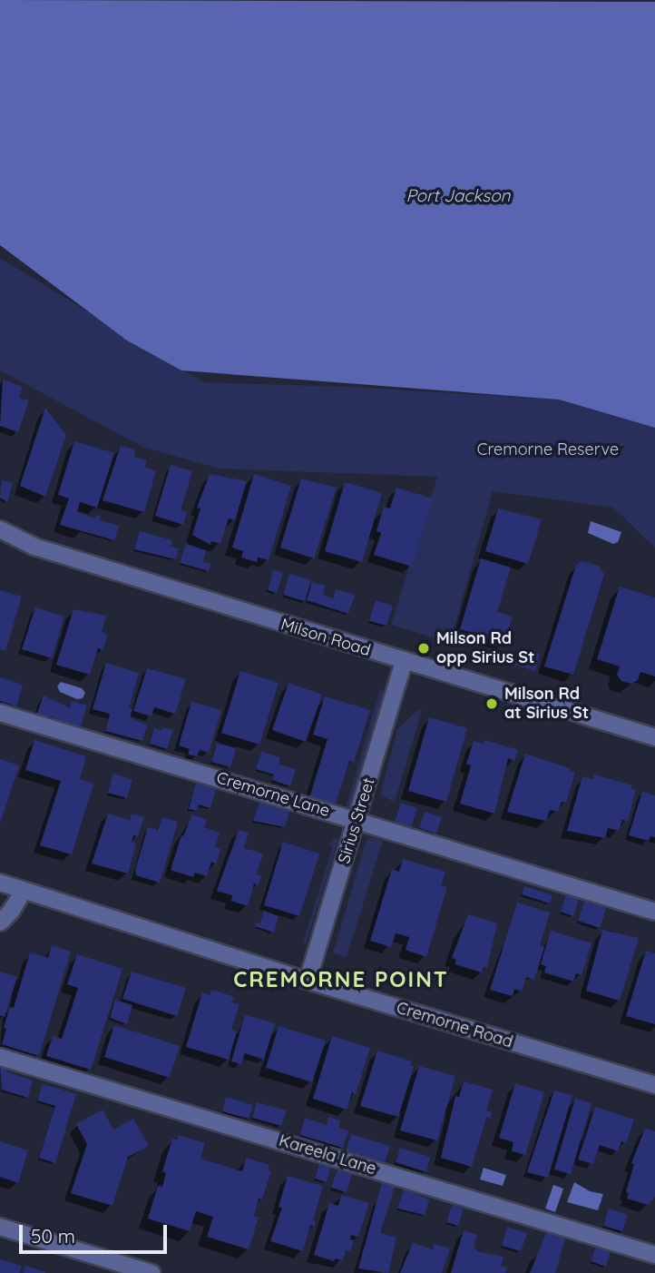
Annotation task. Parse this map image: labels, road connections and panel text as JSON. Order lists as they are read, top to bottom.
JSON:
{
  "streets": {
    "street": [
      "Milson Road",
      "Cremorne Lane",
      "Sirius Street",
      "Cremorne Road",
      "Kareela Lane"
    ]
  },
  "crossings": [
    ["Milson Road", "Sirius Street"],
    ["Cremorne Lane", "Sirius Street"],
    ["Sirius Street", "Cremorne Road"]
  ],
  "districts": ["CREMORNE POINT"],
  "water": ["Port Jackson"],
  "parks": ["Cremorne Reserve"],
  "places": ["Milson Rd opp Sirius St", "Milson Rd at Sirius St"],
  "scale_bar": "50 m"
}
